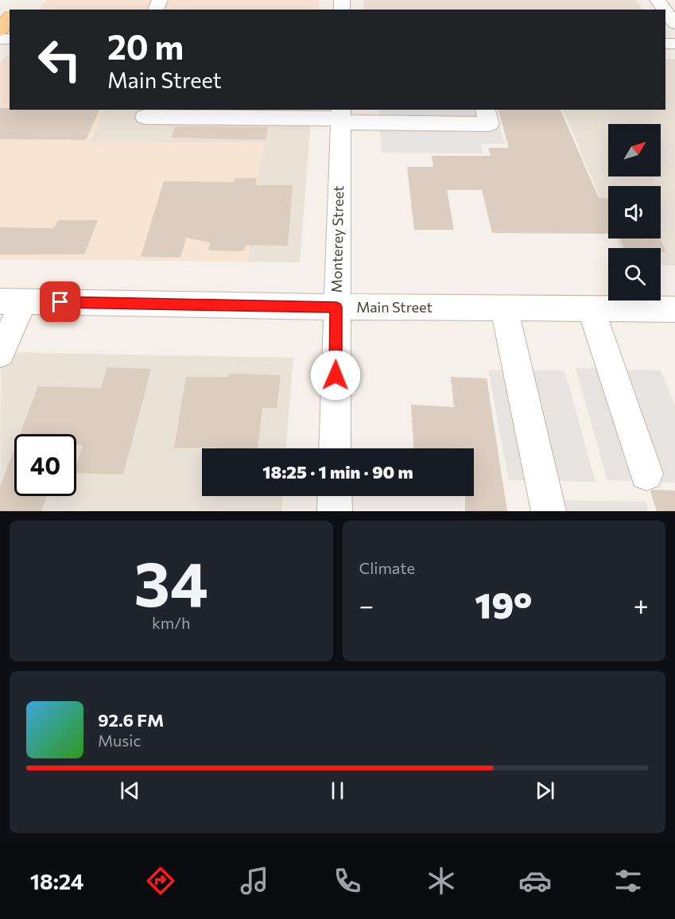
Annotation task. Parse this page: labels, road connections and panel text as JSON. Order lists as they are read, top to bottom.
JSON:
{
  "streets": {
    "street": ["Monterey Street", "Main Street"]
  },
  "crossings": [
    ["Monterey Street", "Main Street"]
  ],
  "north": "top right",
  "page": {
    "turn": ["20 m", "Main Street"],
    "limit": "40",
    "trip": "18:25 · 1 min · 90 m",
    "tile": [
      ["34", "km/h"],
      "Climate"
    ],
    "heat": ["−", "19°", "+"],
    "song": ["92.6 FM", "Music"],
    "tabs": "18:24"
  }
}
